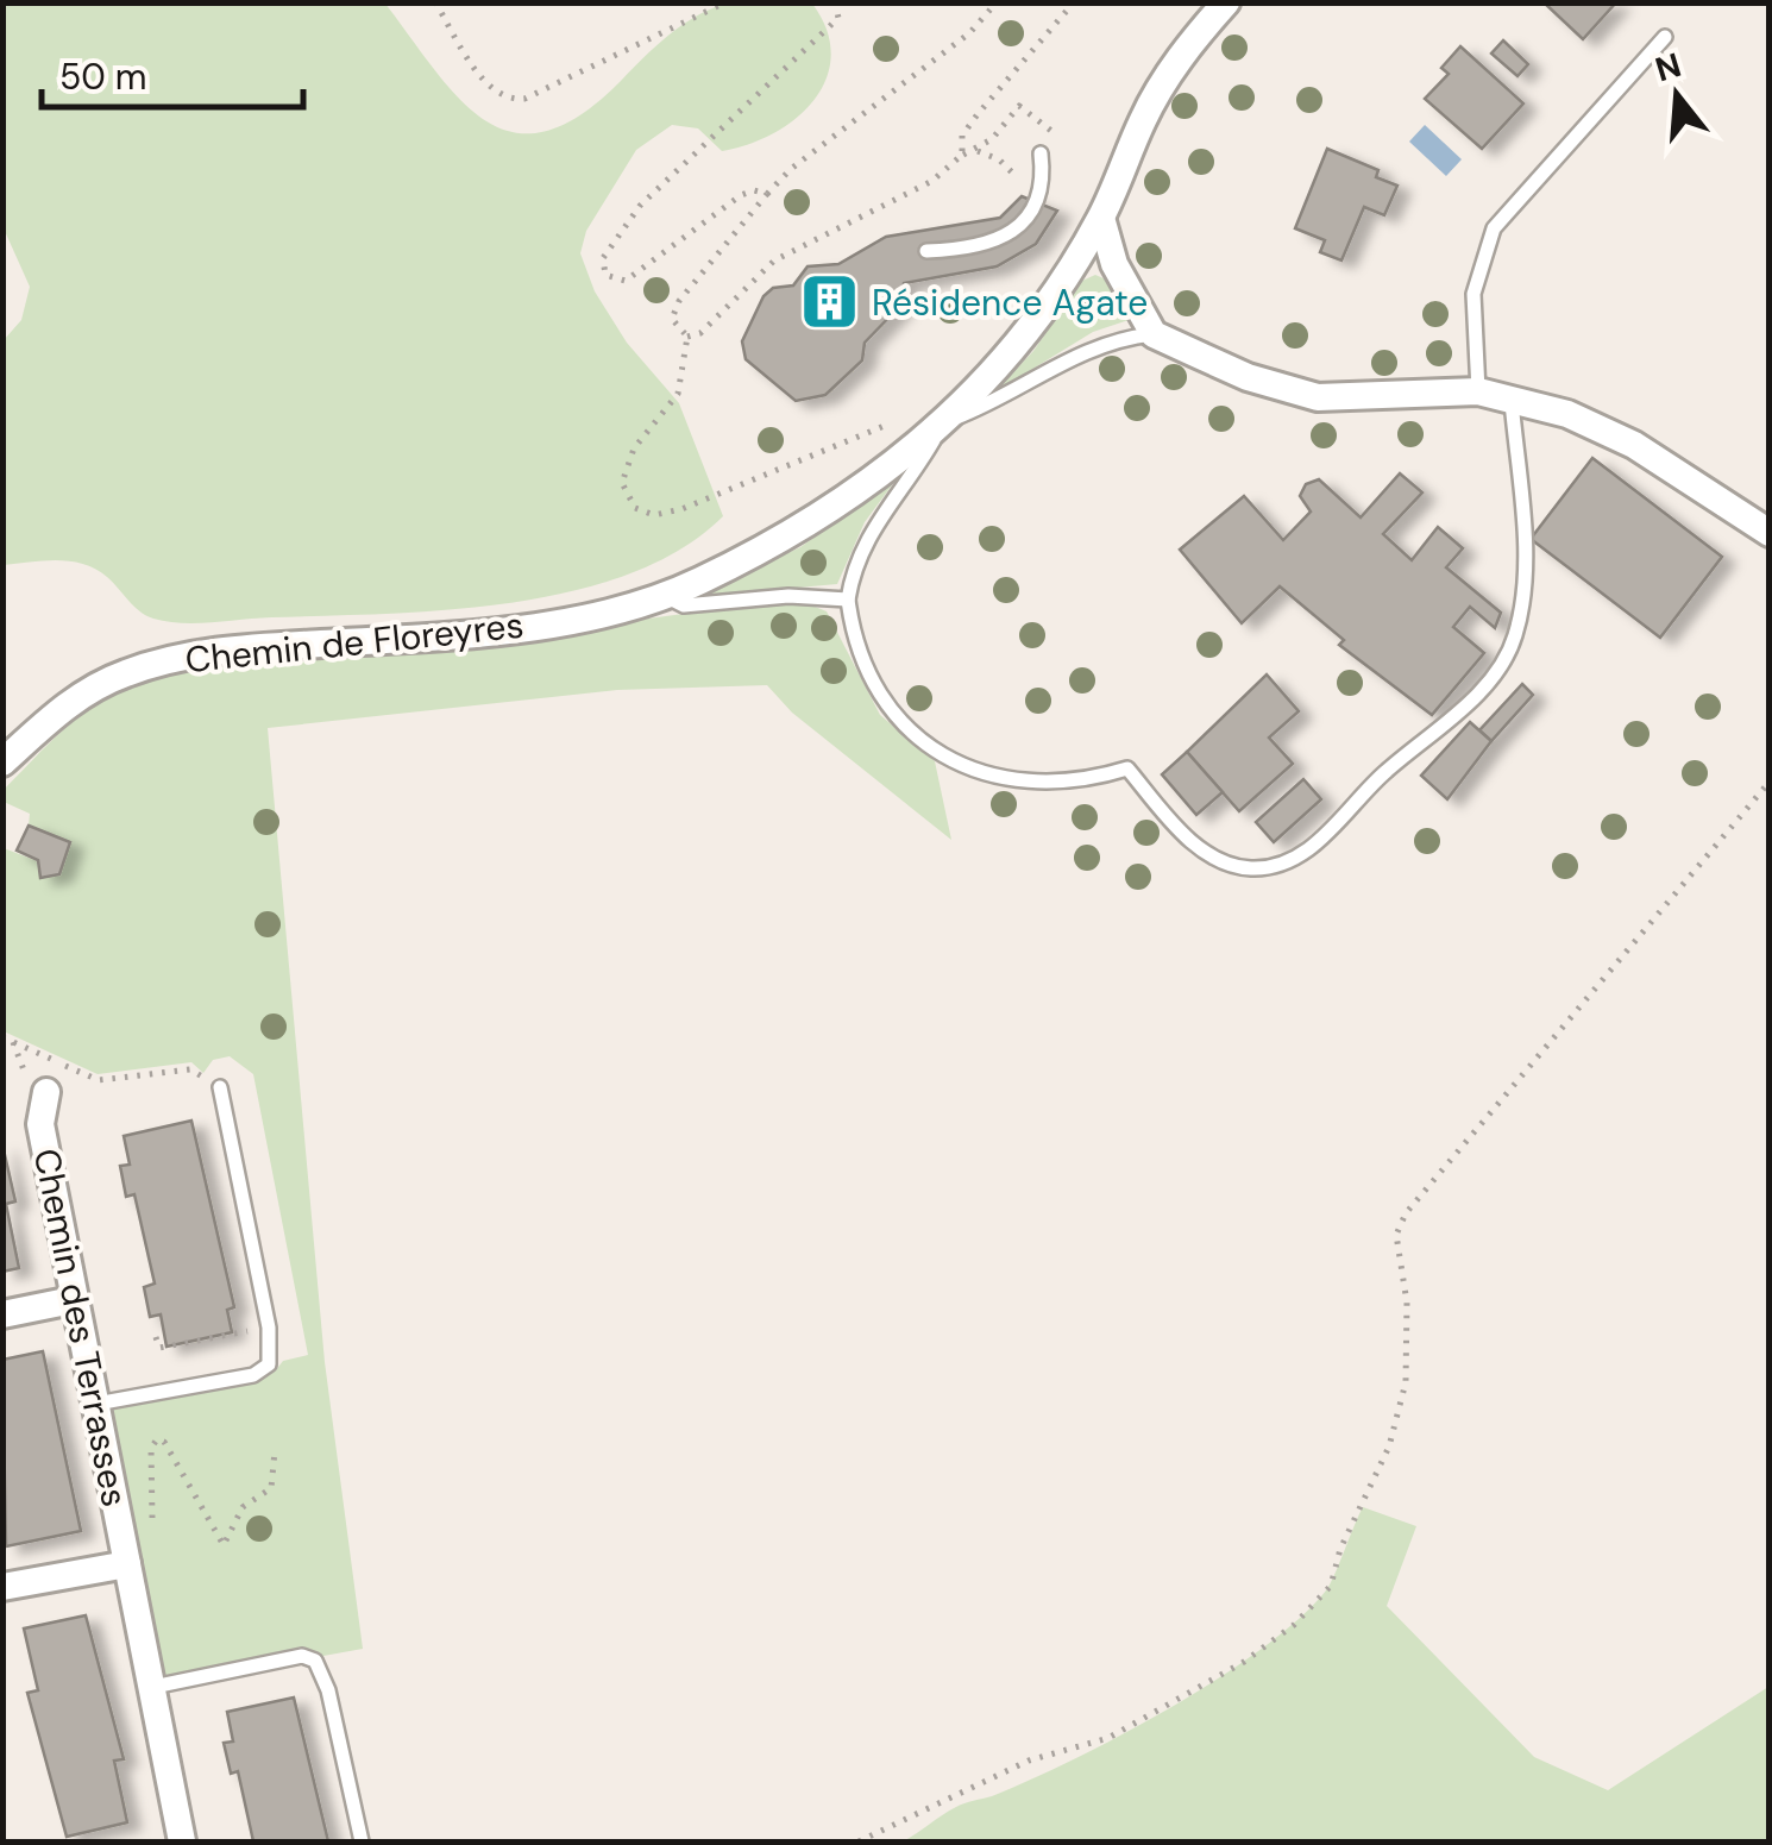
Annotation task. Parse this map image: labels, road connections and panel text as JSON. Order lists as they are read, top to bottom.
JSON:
{
  "streets": {
    "street": ["Chemin de Floreyres", "Chemin des Terrasses"]
  },
  "places": {
    "building": ["Résidence Agate"]
  },
  "scale_bar": "50 m",
  "north": "top"
}
